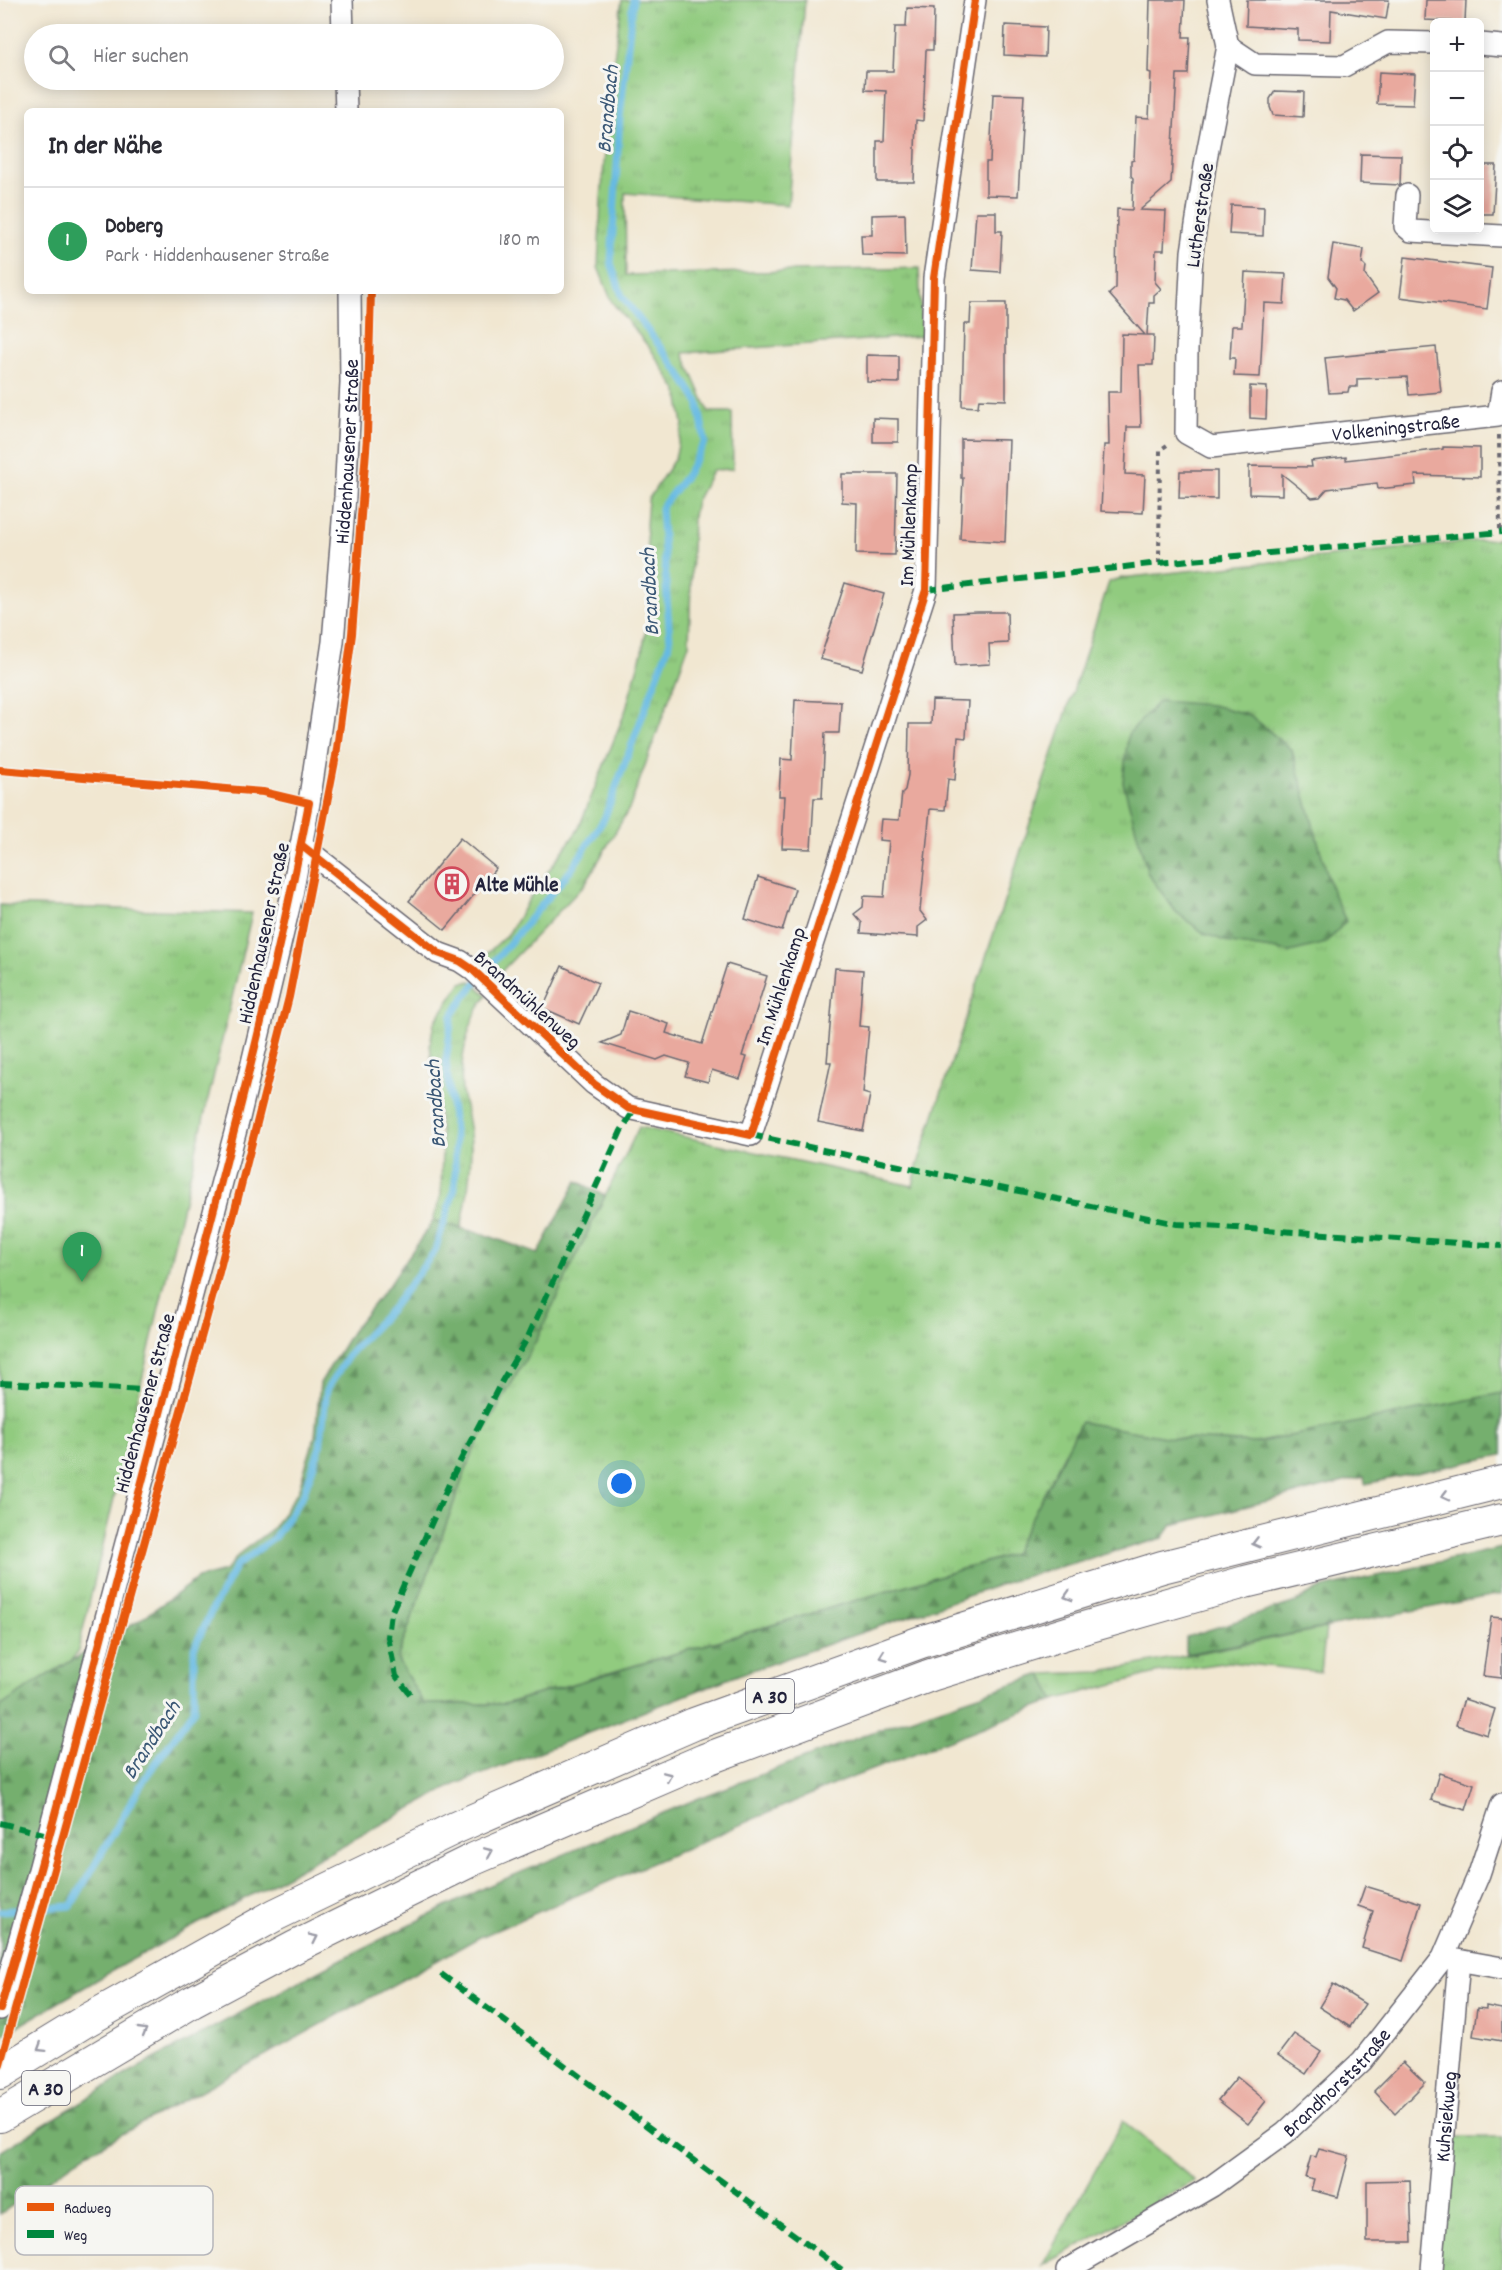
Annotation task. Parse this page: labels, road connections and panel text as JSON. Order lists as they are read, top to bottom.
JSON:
{
  "streets": {
    "highway": ["A 30"],
    "street": [
      "Lutherstraße",
      "Volkeningstraße",
      "Hiddenhausener Straße",
      "Im Mühlenkamp",
      "Brandmühlenweg",
      "Brandhorststraße",
      "Kuhsiekweg"
    ]
  },
  "crossings": [
    ["Lutherstraße", "Volkeningstraße"],
    ["Hiddenhausener Straße", "Brandmühlenweg"],
    ["Im Mühlenkamp", "Brandmühlenweg"],
    ["Brandhorststraße", "Kuhsiekweg"]
  ],
  "water": ["Brandbach"],
  "places": {
    "building": ["Alte Mühle"]
  },
  "legend": ["Radweg", "Weg"],
  "page": {
    "map_buttons": ["+", "−"],
    "search": "Hier suchen",
    "heading": "In der Nähe",
    "list": [
      {
        "mark": "1",
        "name": "Doberg",
        "note": "Park · Hiddenhausener Straße",
        "value": "180 m"
      }
    ],
    "pins": "1"
  }
}
